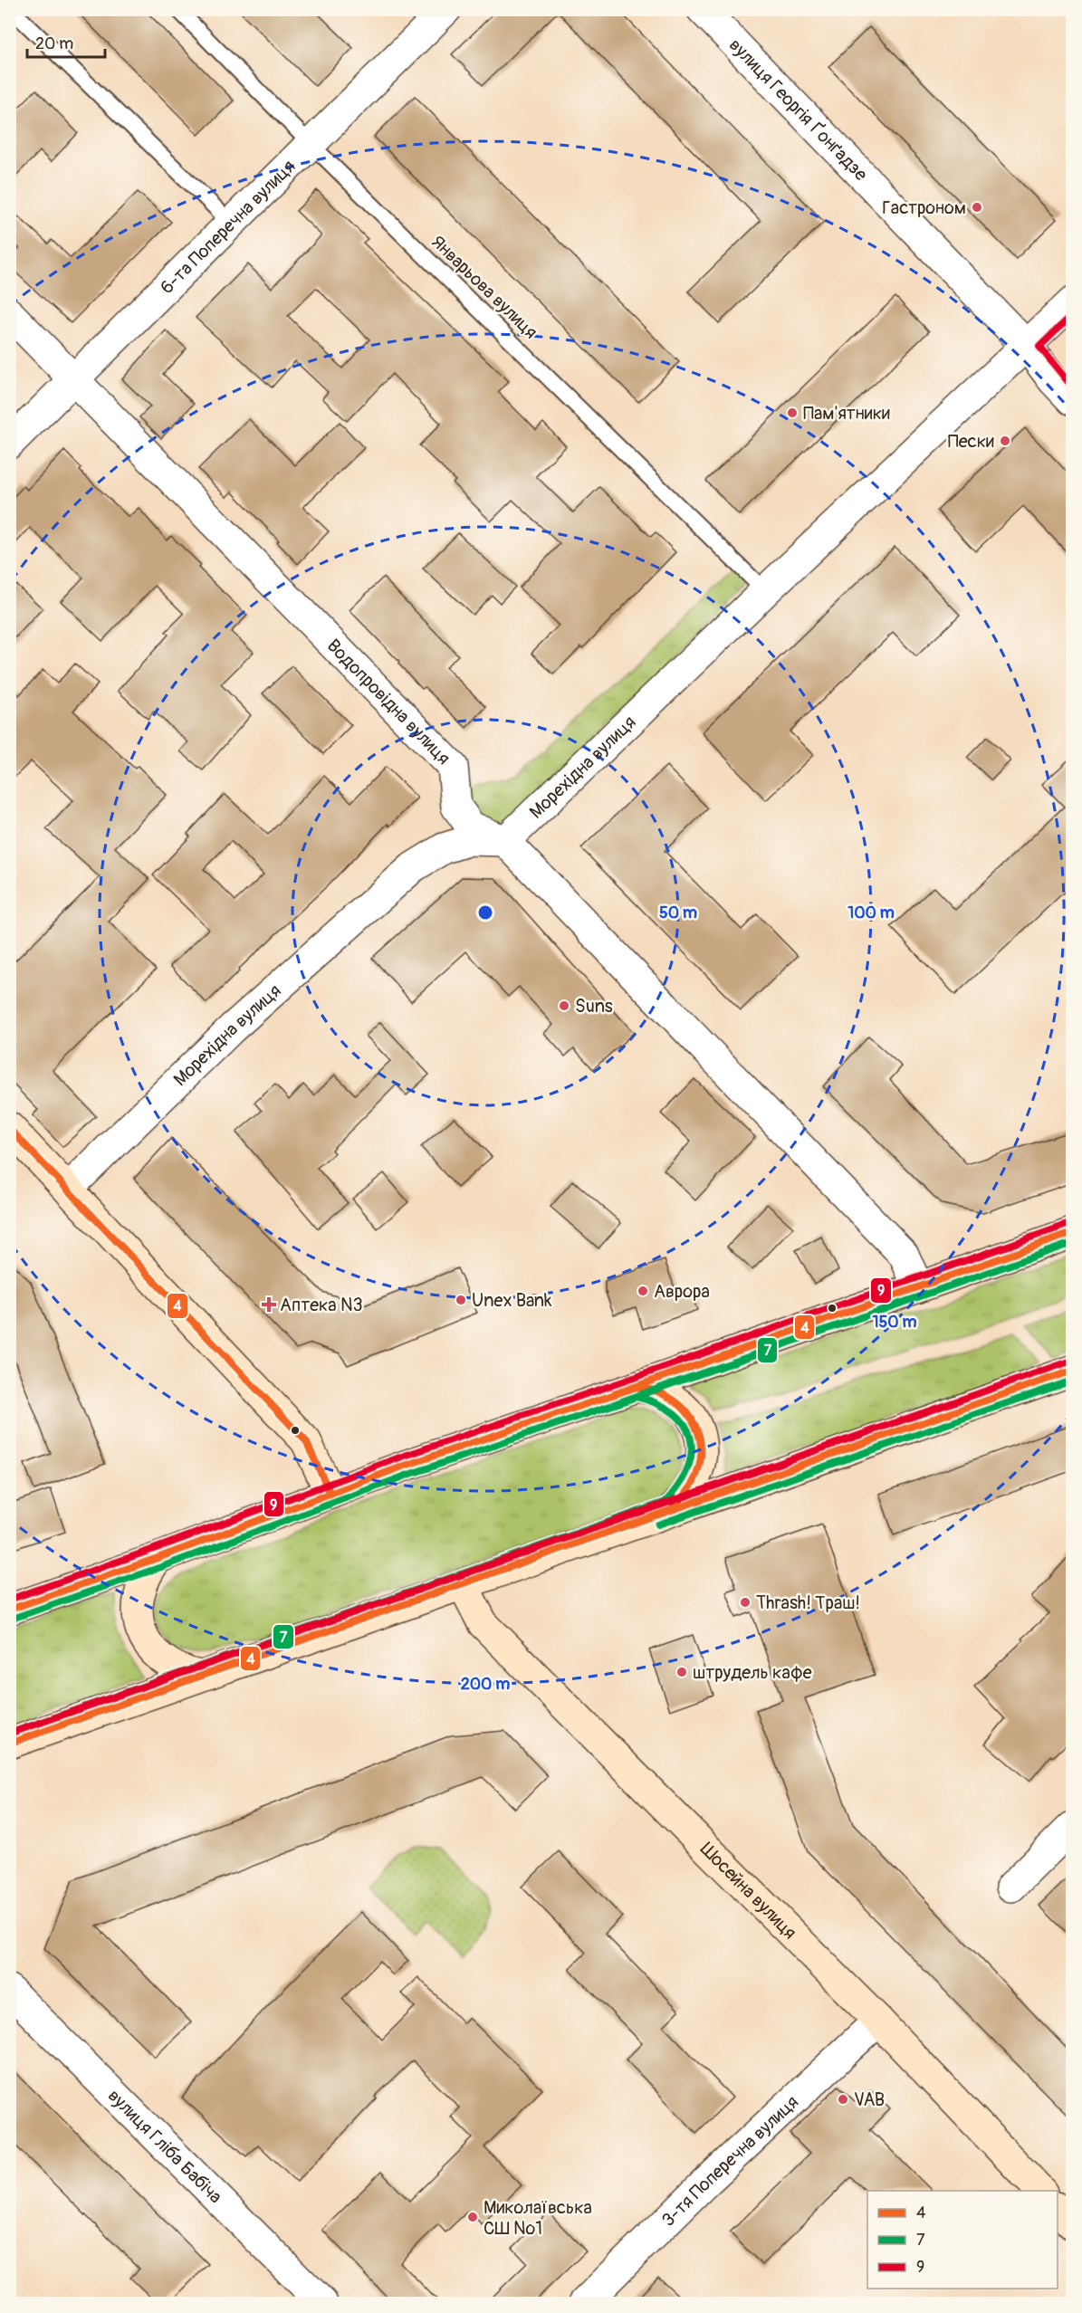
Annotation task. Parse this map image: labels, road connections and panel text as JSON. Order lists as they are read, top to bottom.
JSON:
{
  "streets": {
    "main road": ["Шосейна вулиця"],
    "street": [
      "вулиця Георгія Ґонґадзе",
      "6-та Поперечна вулиця",
      "Водопровідна вулиця",
      "Морехідна вулиця",
      "вулиця Гліба Бабіча",
      "3-тя Поперечна вулиця"
    ],
    "lane": ["Январьова вулиця"]
  },
  "crossings": [
    ["вулиця Георгія Ґонґадзе", "Морехідна вулиця"],
    ["6-та Поперечна вулиця", "Январьова вулиця"],
    ["6-та Поперечна вулиця", "Водопровідна вулиця"],
    ["Январьова вулиця", "Морехідна вулиця"],
    ["Водопровідна вулиця", "Морехідна вулиця"],
    ["Шосейна вулиця", "3-тя Поперечна вулиця"]
  ],
  "places": {
    "other": [
      "Гастроном",
      "Пам'ятники",
      "Пески",
      "Suns",
      "Аврора",
      "Unex Bank",
      "Thrash! Траш!",
      "штрудель кафе",
      "VAB",
      "Миколаївська СШ №1"
    ],
    "health": ["Аптека N3"]
  },
  "lines": ["transit line 9", "transit line 4", "transit line 7"],
  "legend": ["4", "7", "9"],
  "scale_bar": "20 m",
  "rings": [
    "50 m",
    "100 m",
    "150 m",
    "200 m"
  ]
}
